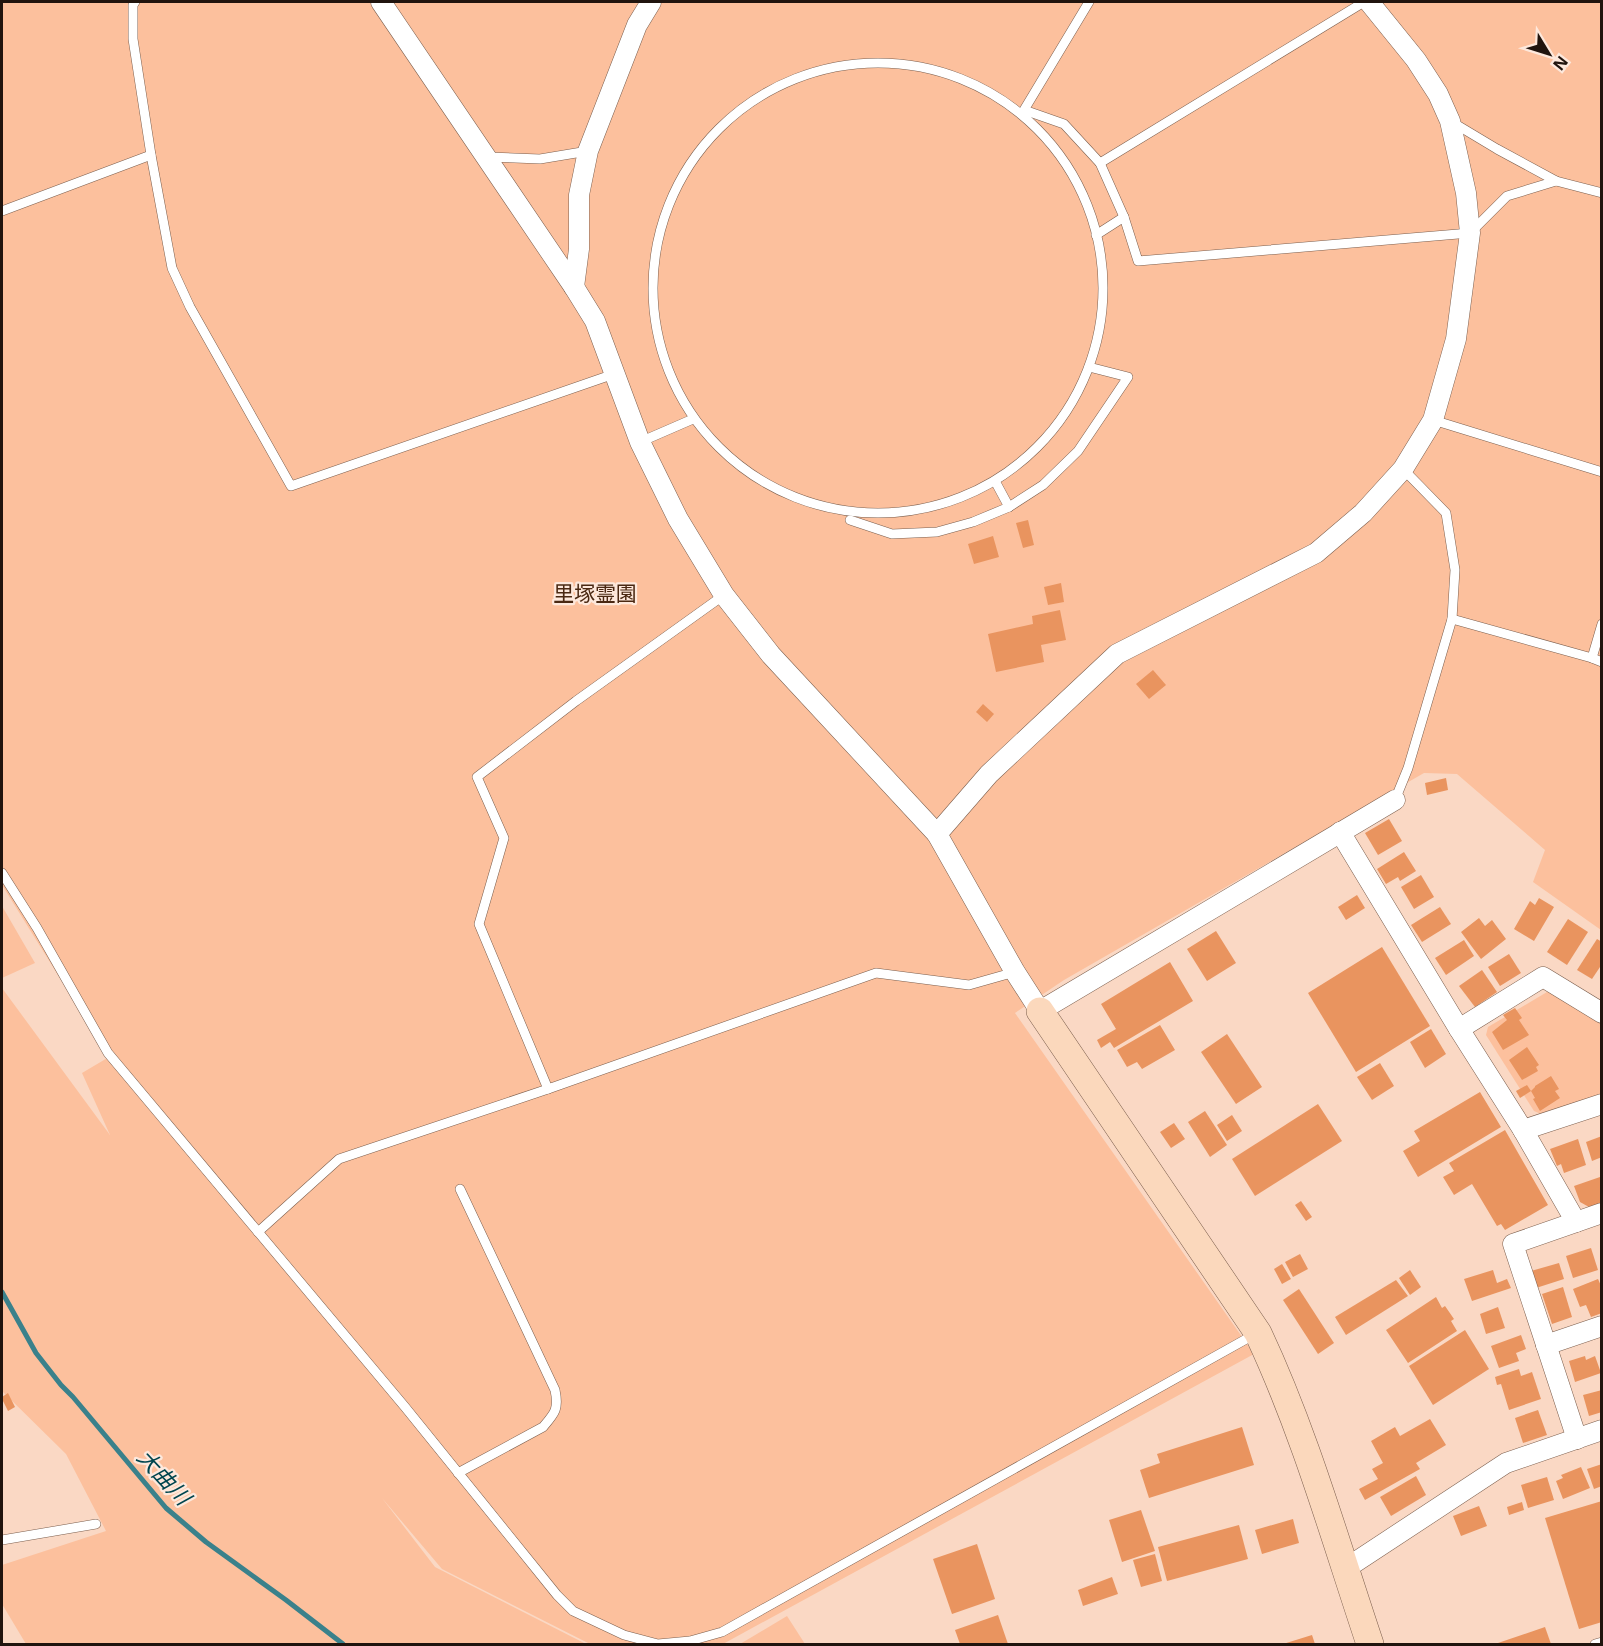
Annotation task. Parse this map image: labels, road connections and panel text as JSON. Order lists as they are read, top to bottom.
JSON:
{
  "water": ["大曲川"],
  "parks": ["里塚霊園"],
  "north": "bottom right"
}
